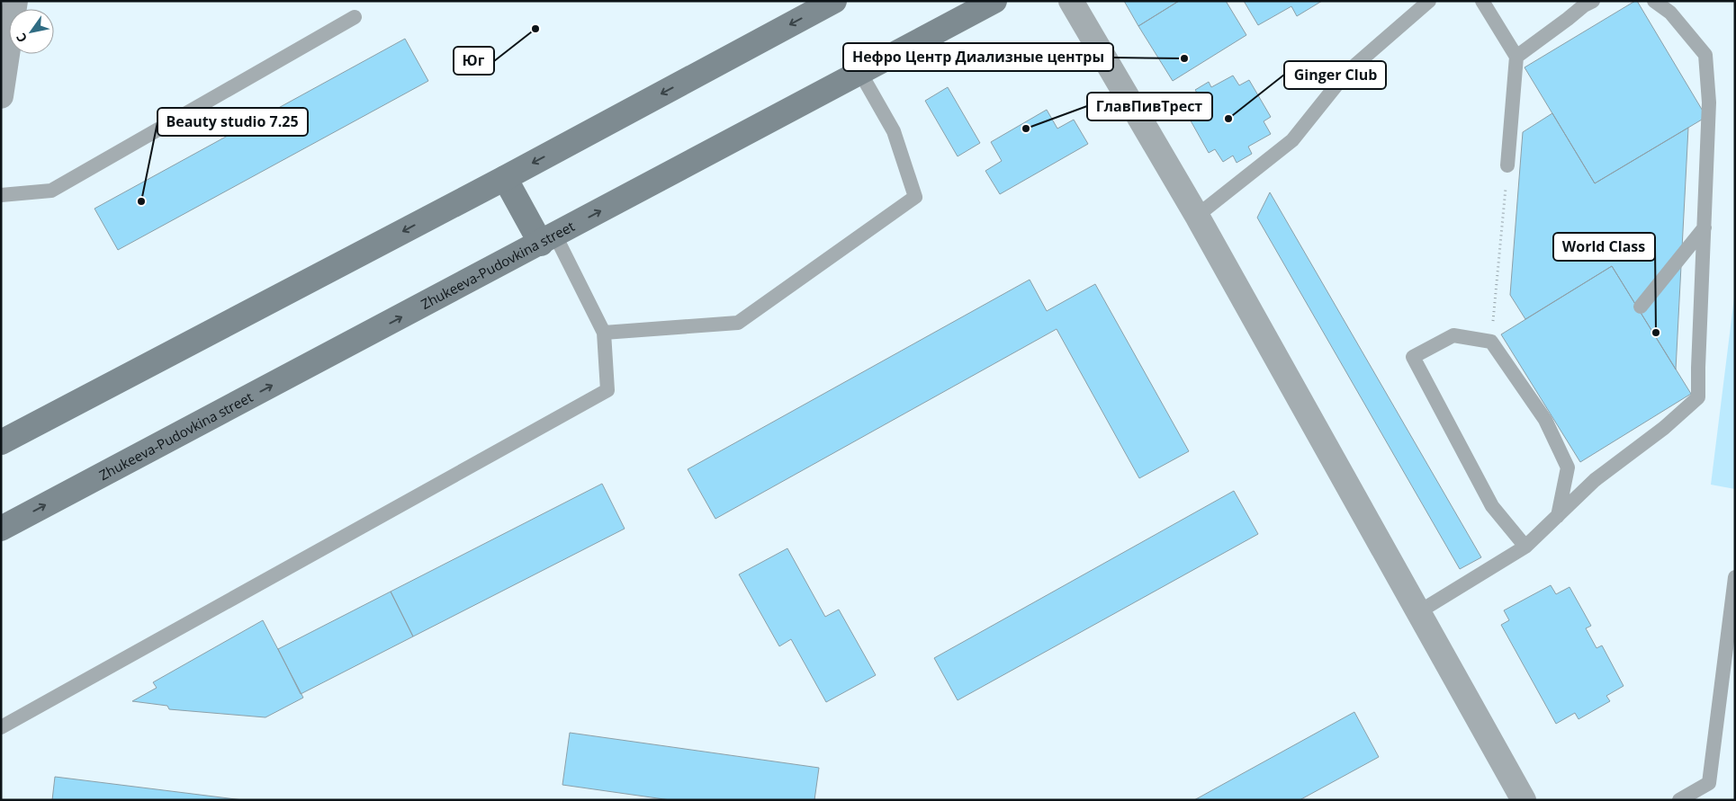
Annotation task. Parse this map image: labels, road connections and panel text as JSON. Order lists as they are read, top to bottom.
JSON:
{
  "streets": {
    "main road": ["Zhukeeva-Pudovkina street"]
  },
  "places": [
    "Юг",
    "Нефро Центр Диализные центры",
    "Ginger Club",
    "ГлавПивТрест",
    "Beauty studio 7.25",
    "World Class"
  ],
  "north": "bottom left"
}
